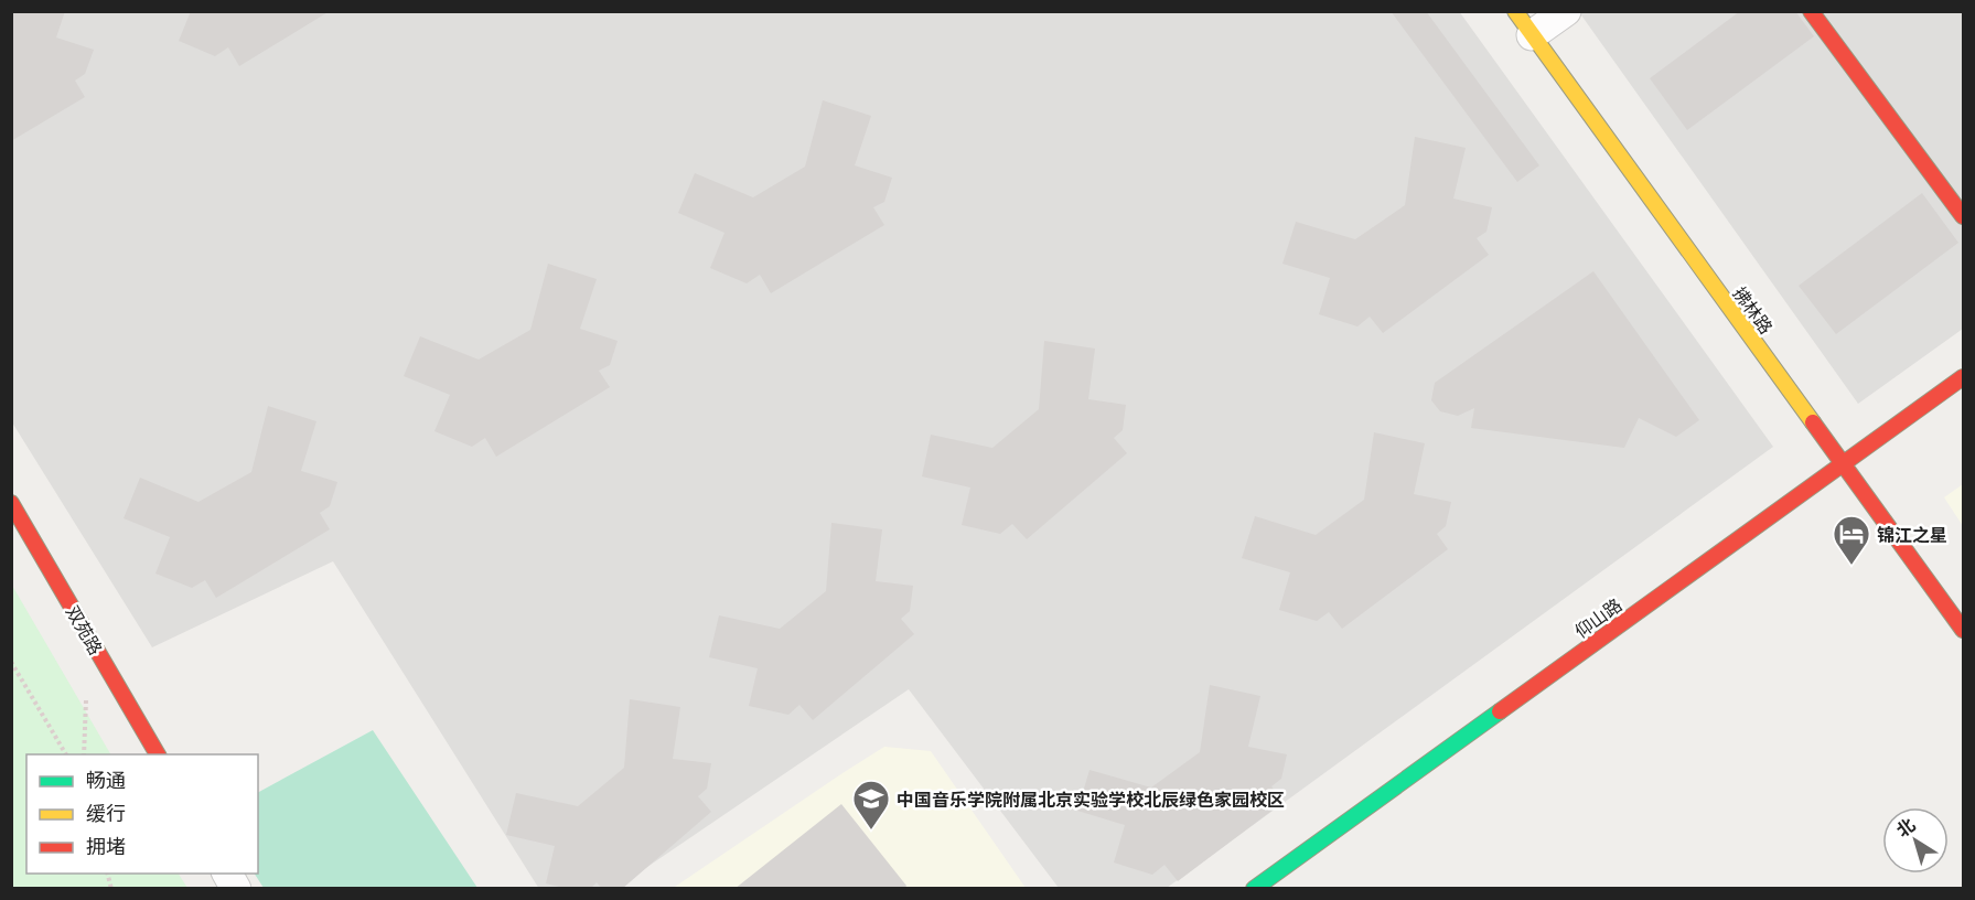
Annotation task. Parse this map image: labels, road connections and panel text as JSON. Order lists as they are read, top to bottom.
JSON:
{
  "streets": {
    "street": ["拂林路", "仰山路", "双苑路"]
  },
  "crossings": [
    ["拂林路", "仰山路"]
  ],
  "places": {
    "hotel": ["锦江之星"],
    "school or university": ["中国音乐学院附属北京实验学校北辰绿色家园校区"]
  },
  "legend": ["畅通", "缓行", "拥堵"],
  "north": "top left"
}
